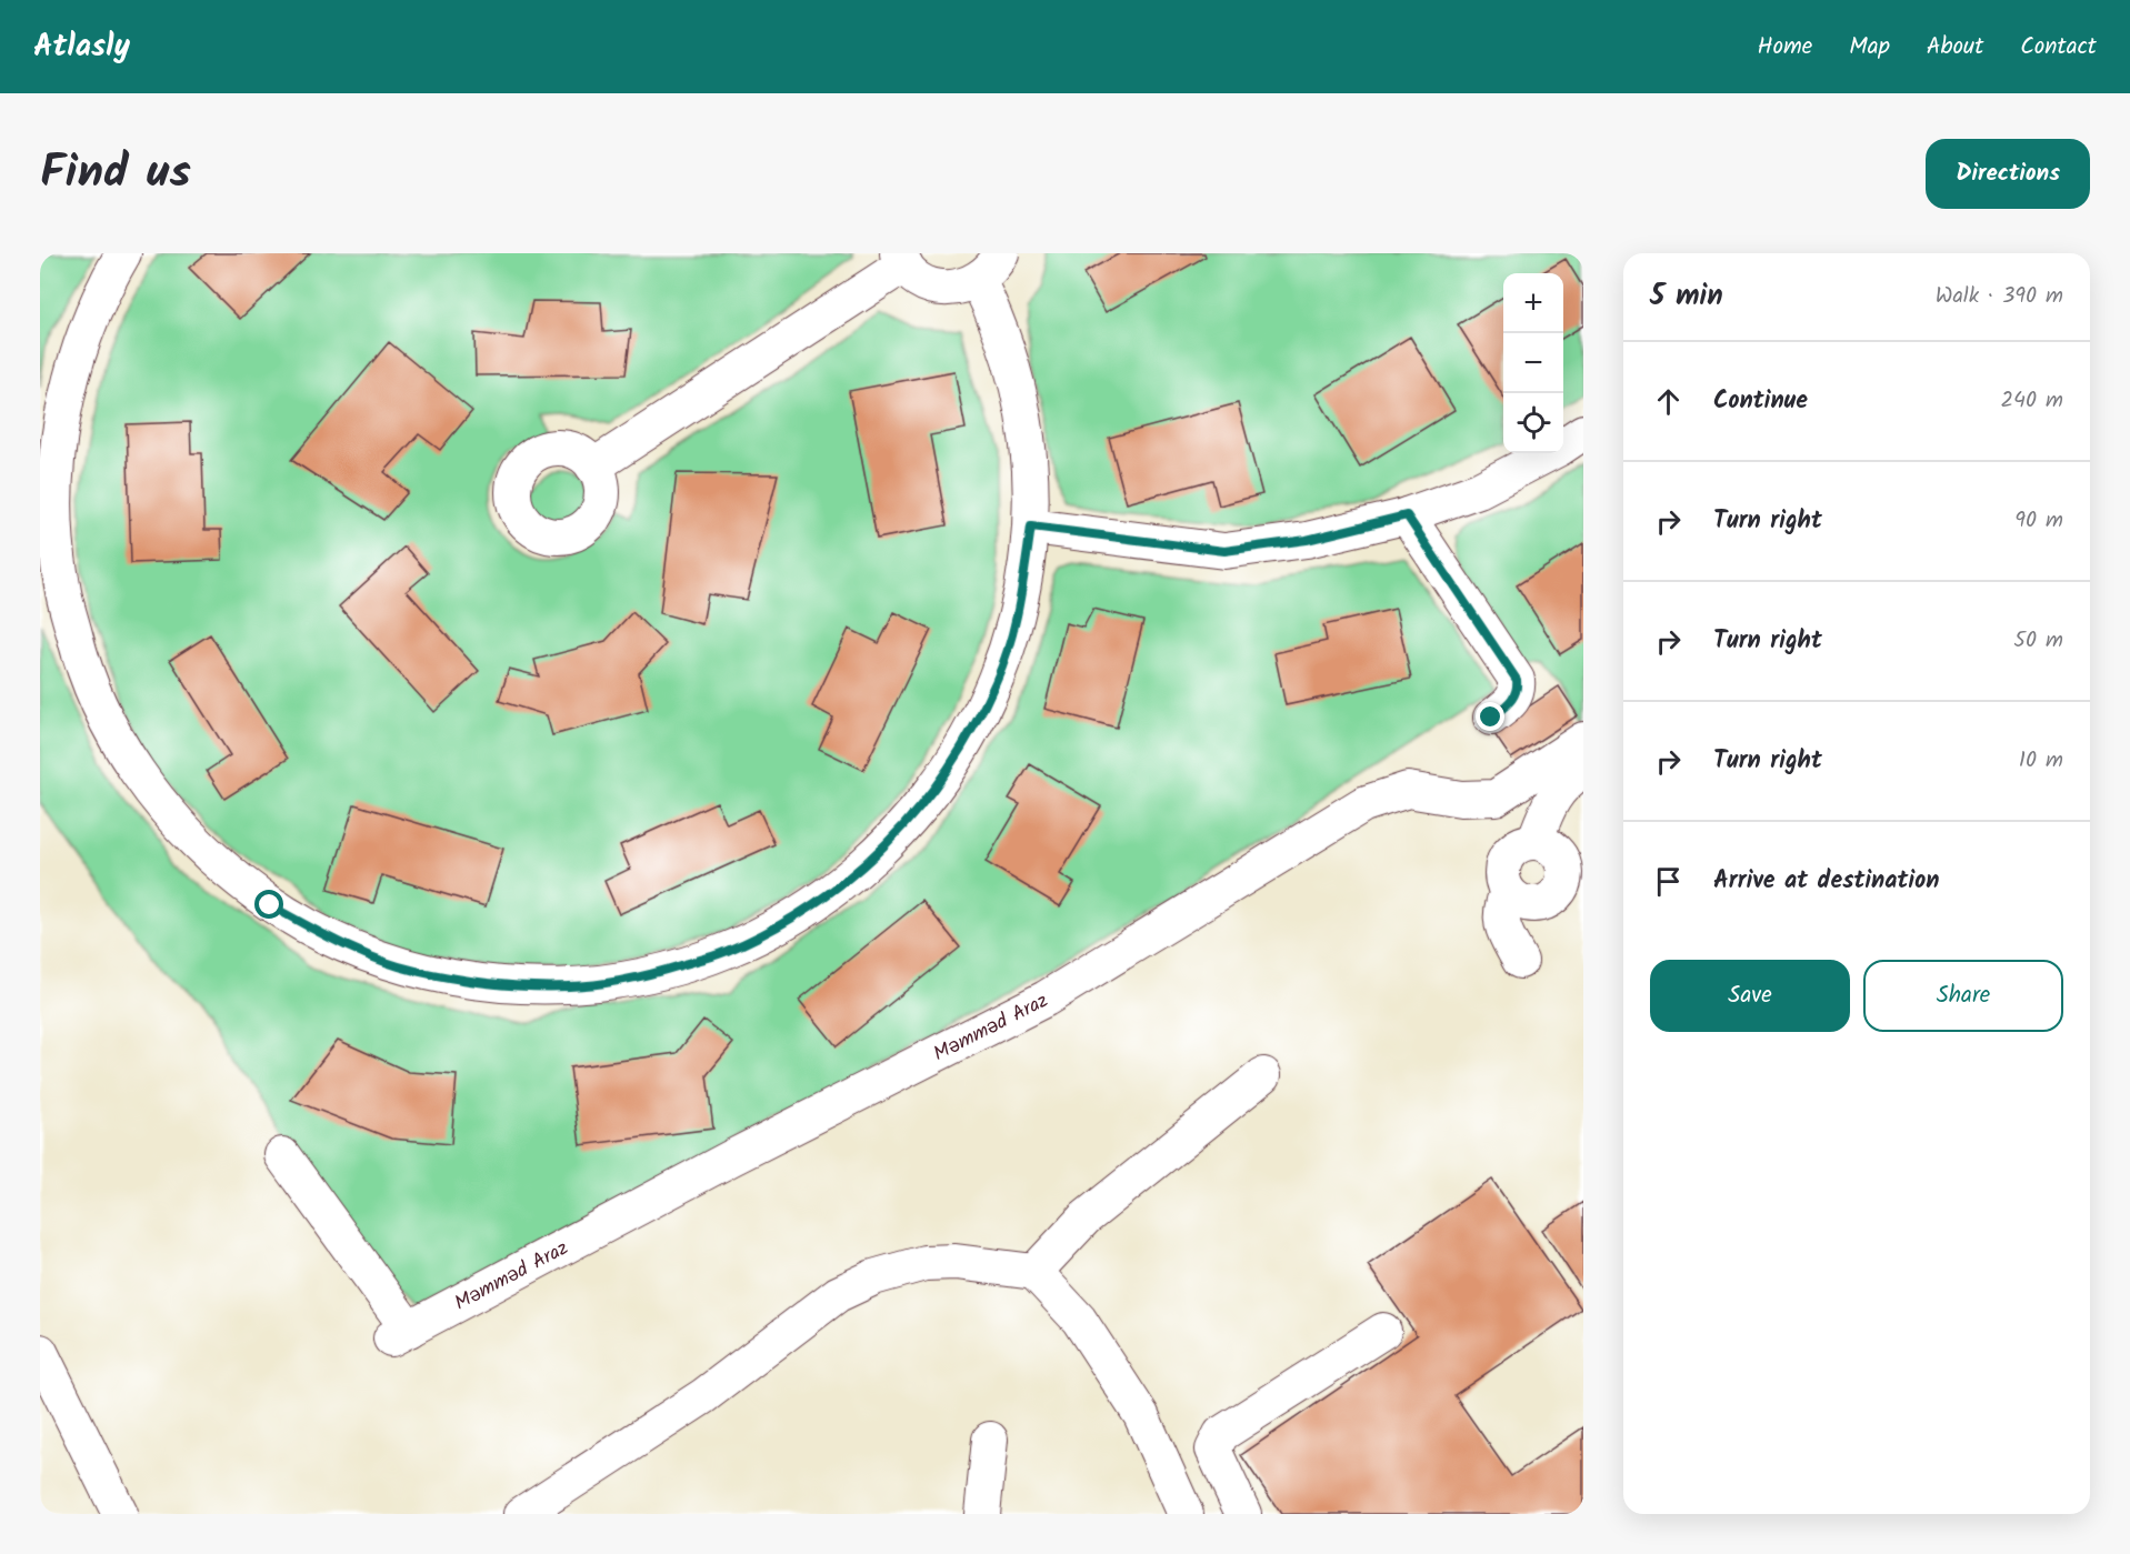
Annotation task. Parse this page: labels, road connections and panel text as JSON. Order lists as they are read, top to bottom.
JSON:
{
  "streets": {
    "street": ["Məmməd Araz"]
  },
  "page": {
    "header": "Atlasly",
    "nav": [
      "Home",
      "Map",
      "About",
      "Contact"
    ],
    "title": "Find us",
    "buttons": [
      "Directions",
      ["Save", "Share"]
    ],
    "heading": ["5 min", "Walk · 390 m"],
    "map_buttons": ["+", "−"],
    "list": [
      ["Continue", "240 m"],
      ["Turn right", "90 m"],
      ["Turn right", "50 m"],
      ["Turn right", "10 m"],
      "Arrive at destination"
    ]
  }
}
